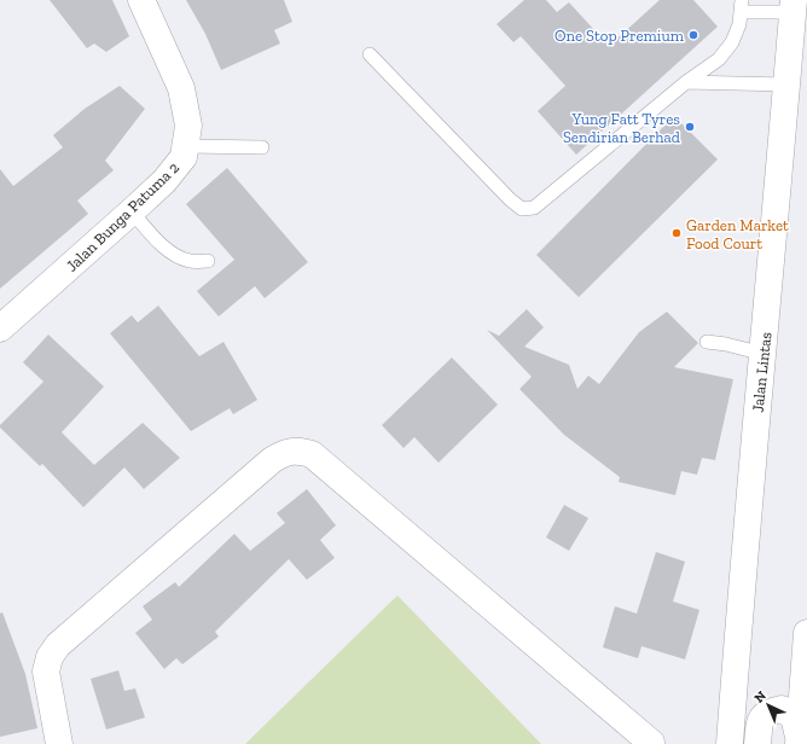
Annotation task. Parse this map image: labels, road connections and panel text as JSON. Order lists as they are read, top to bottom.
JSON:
{
  "streets": {
    "main road": ["Jalan Bunga Patuma 2", "Jalan Lintas"]
  },
  "places": ["One Stop Premium", "Yung Fatt Tyres Sendirian Berhad", "Garden Market Food Court"],
  "north": "top left"
}
